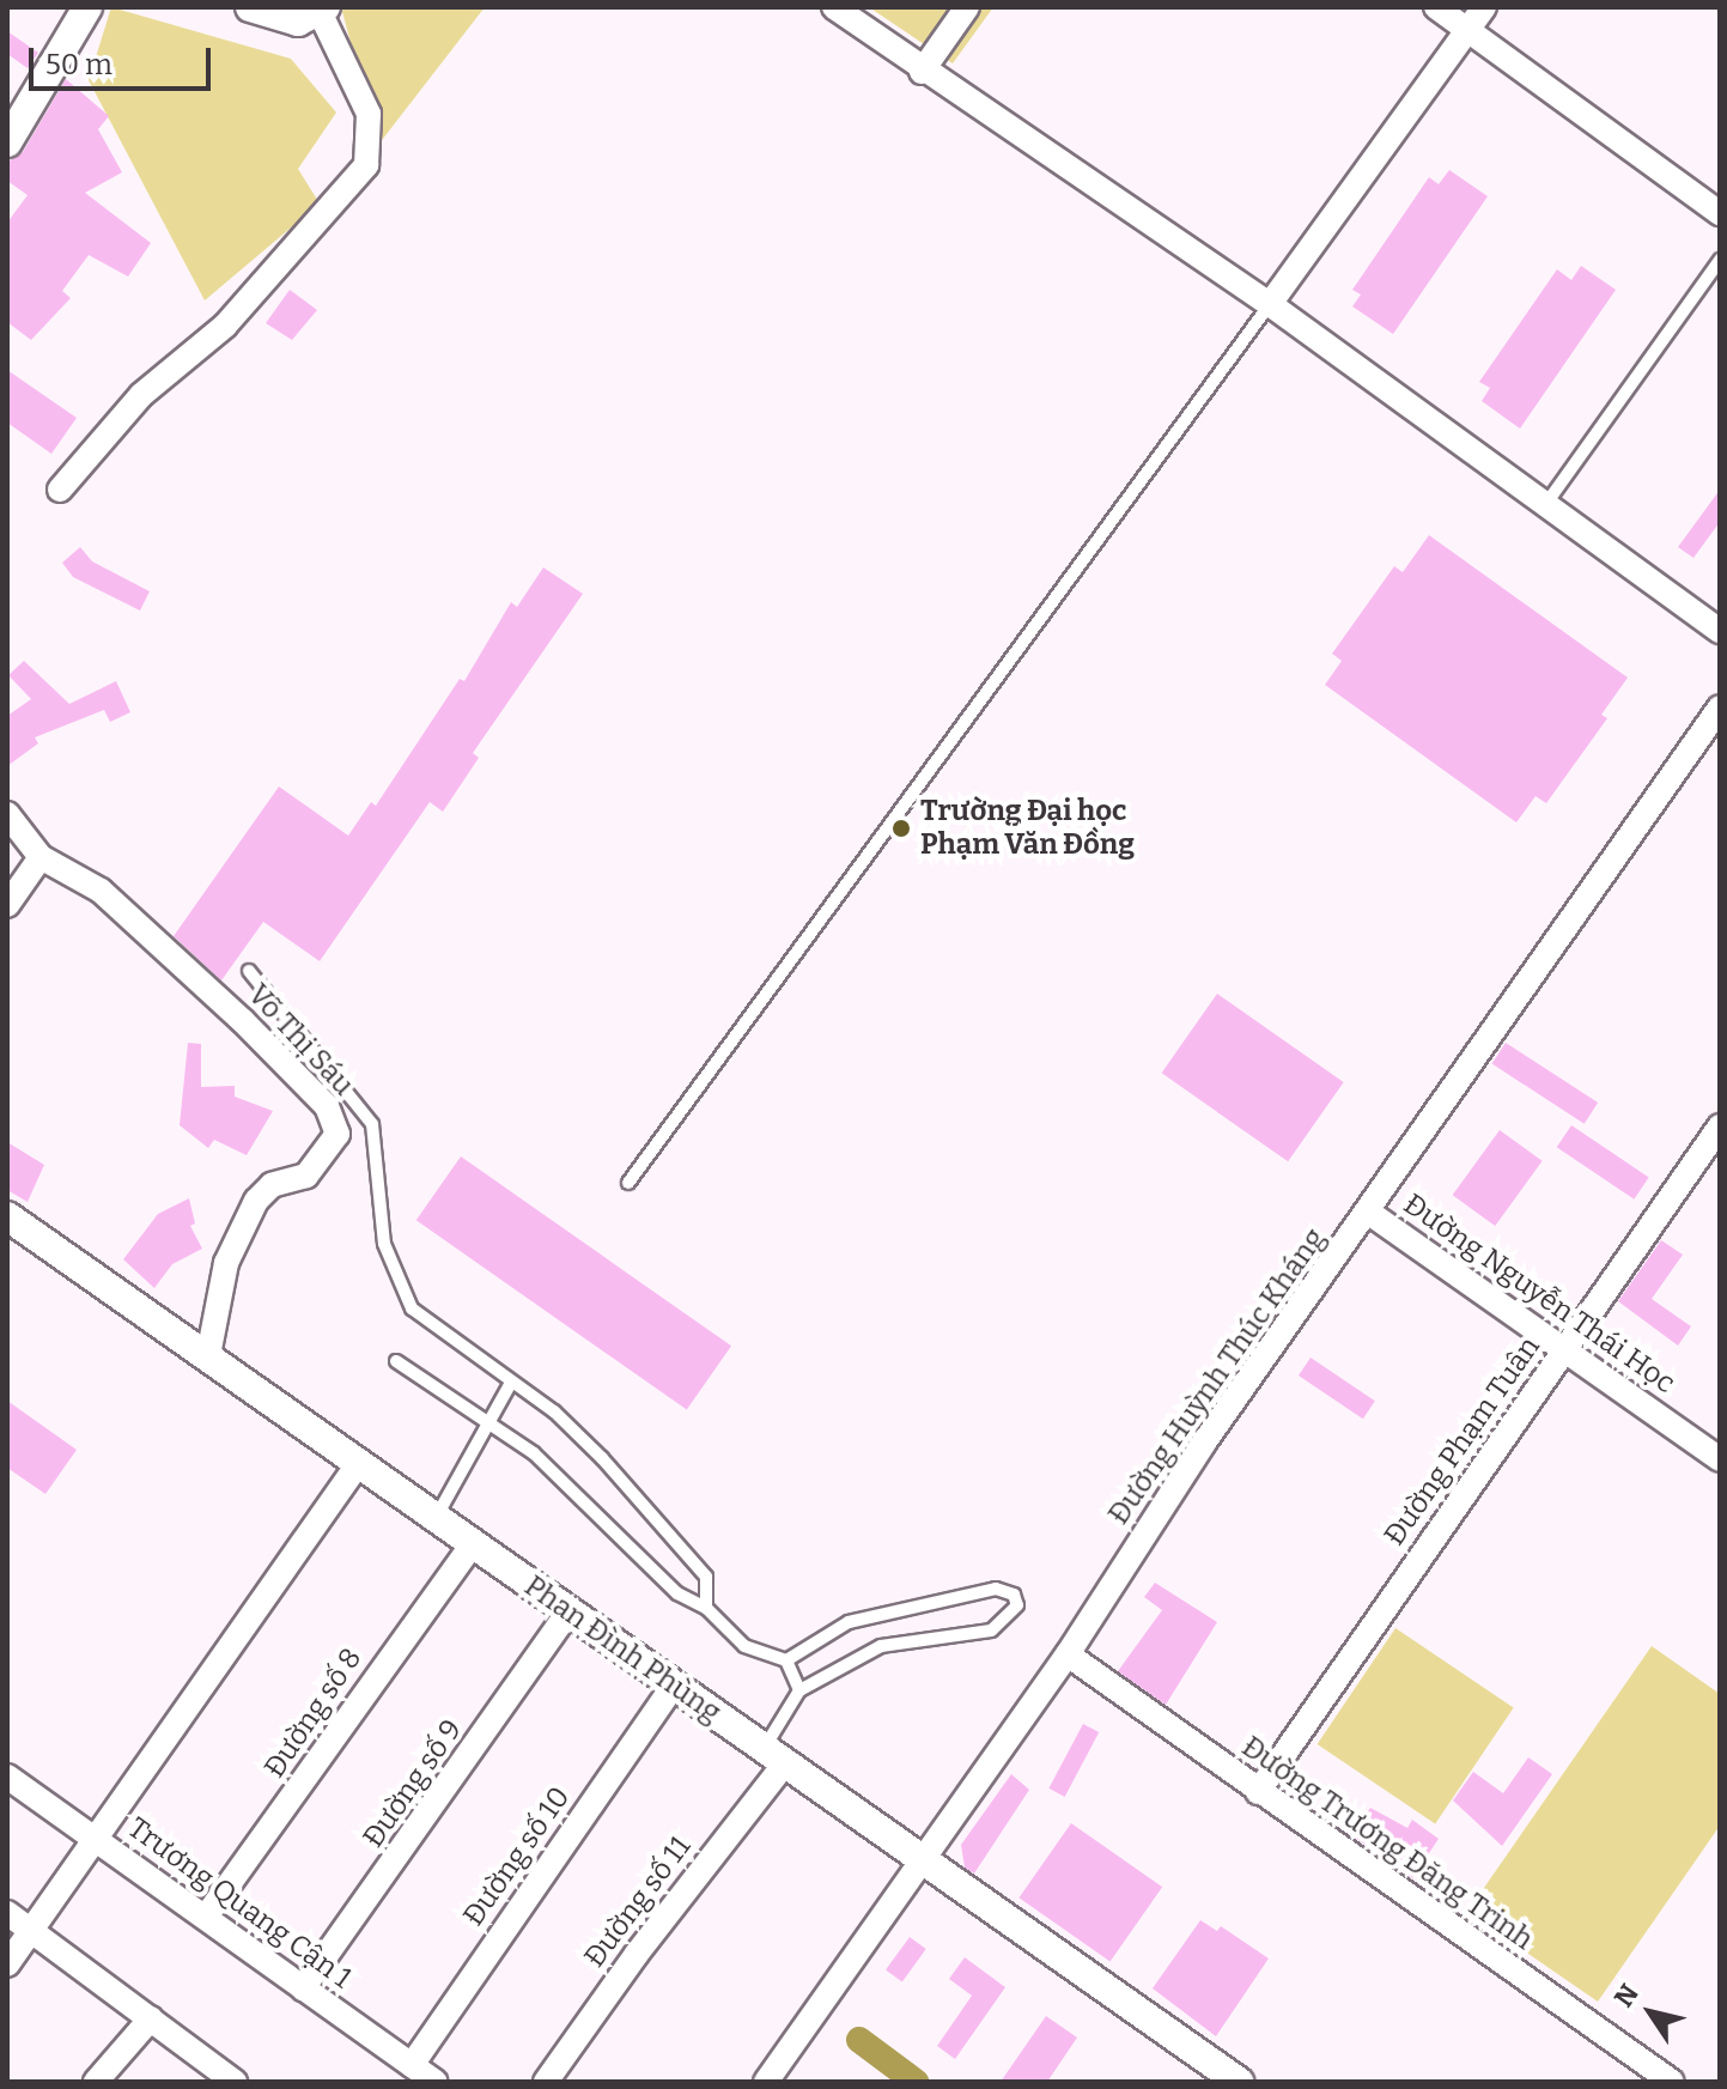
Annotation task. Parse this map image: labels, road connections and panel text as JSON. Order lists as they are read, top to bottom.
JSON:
{
  "streets": {
    "street": [
      "Võ Thị Sáu",
      "Đường Nguyễn Thái Học",
      "Đường Huỳnh Thúc Kháng",
      "Đường Phạm Tuân",
      "Phan Đình Phùng",
      "Đường số 8",
      "Đường số 9",
      "Đường Trương Đăng Trinh",
      "Đường số 10",
      "Đường số 11",
      "Trương Quang Cận 1"
    ]
  },
  "crossings": [
    ["Võ Thị Sáu", "Phan Đình Phùng"],
    ["Đường Nguyễn Thái Học", "Đường Huỳnh Thúc Kháng"],
    ["Đường Nguyễn Thái Học", "Đường Phạm Tuân"],
    ["Đường Huỳnh Thúc Kháng", "Phan Đình Phùng"],
    ["Đường Huỳnh Thúc Kháng", "Đường Trương Đăng Trinh"],
    ["Đường Phạm Tuân", "Đường Trương Đăng Trinh"],
    ["Phan Đình Phùng", "Đường số 8"],
    ["Phan Đình Phùng", "Đường số 9"],
    ["Phan Đình Phùng", "Đường số 10"],
    ["Phan Đình Phùng", "Đường số 11"],
    ["Đường số 8", "Trương Quang Cận 1"],
    ["Đường số 9", "Trương Quang Cận 1"],
    ["Đường số 10", "Trương Quang Cận 1"]
  ],
  "places": ["Trường Đại học Phạm Văn Đồng"],
  "scale_bar": "50 m",
  "north": "top left"
}
